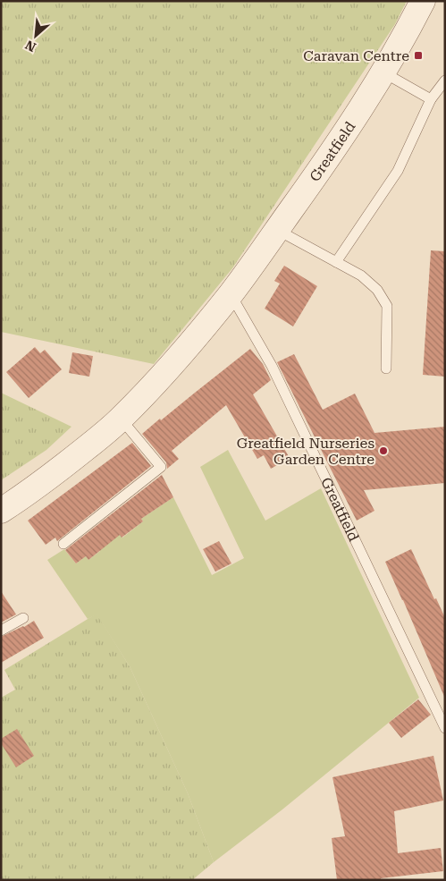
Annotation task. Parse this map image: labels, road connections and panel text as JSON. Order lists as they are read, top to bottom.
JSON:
{
  "streets": {
    "street": ["Greatfield"]
  },
  "places": {
    "transit": ["Caravan Centre"],
    "other": ["Greatfield Nurseries Garden Centre"]
  },
  "north": "bottom left"
}
